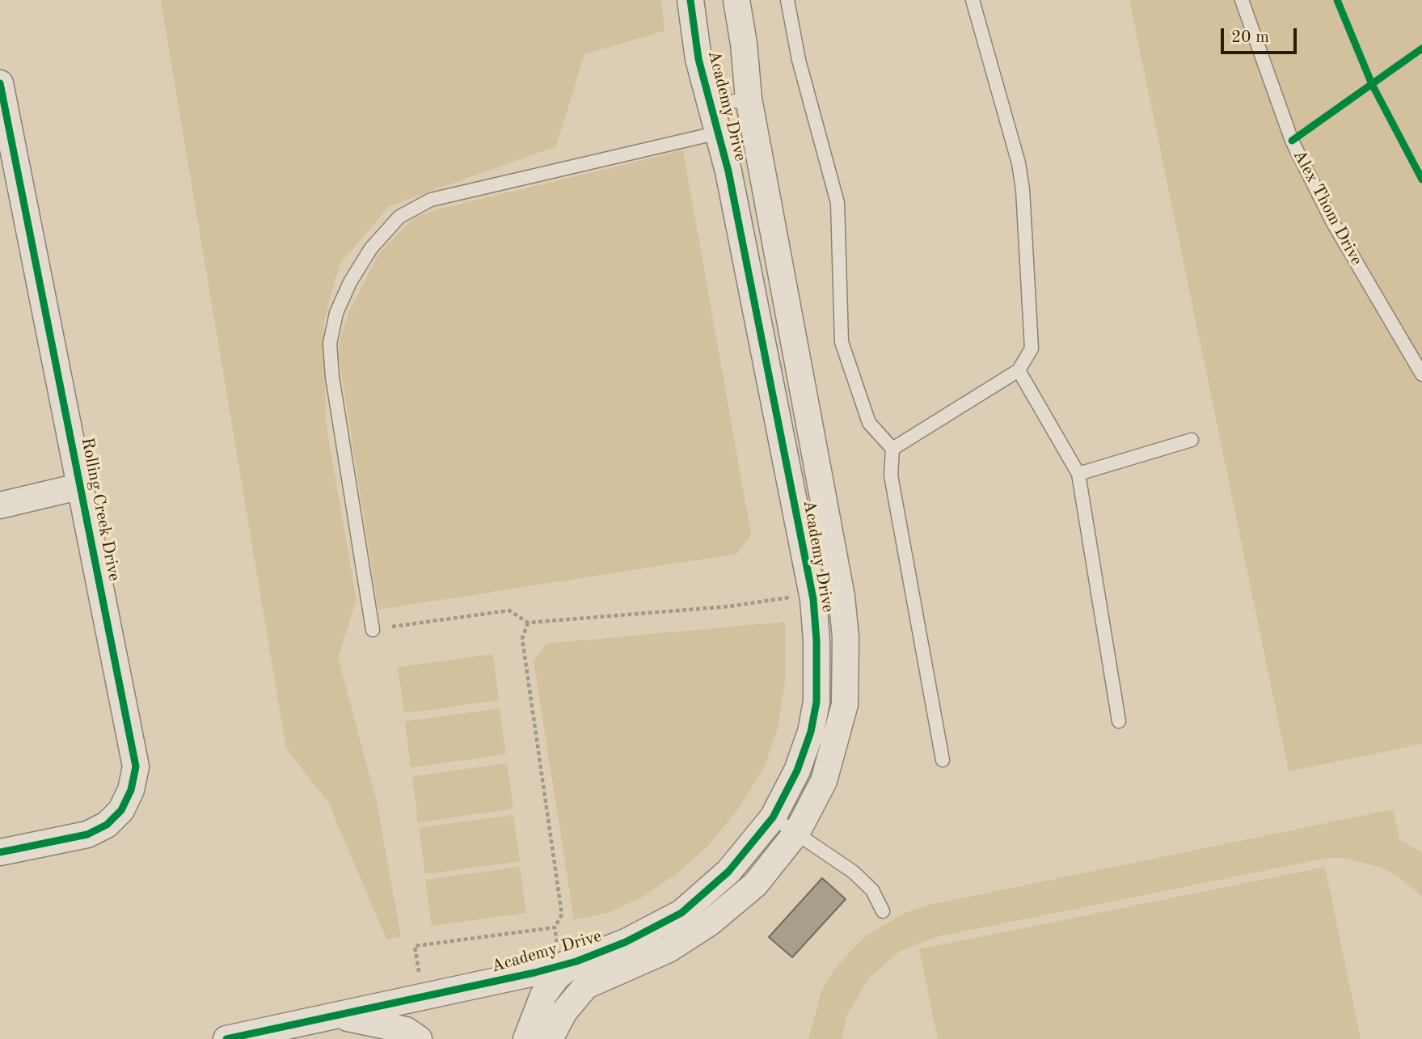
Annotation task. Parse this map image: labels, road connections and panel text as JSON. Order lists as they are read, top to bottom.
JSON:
{
  "streets": {
    "street": ["Academy Drive", "Rolling Creek Drive"],
    "lane": ["Alex Thom Drive"]
  },
  "scale_bar": "20 m"
}
